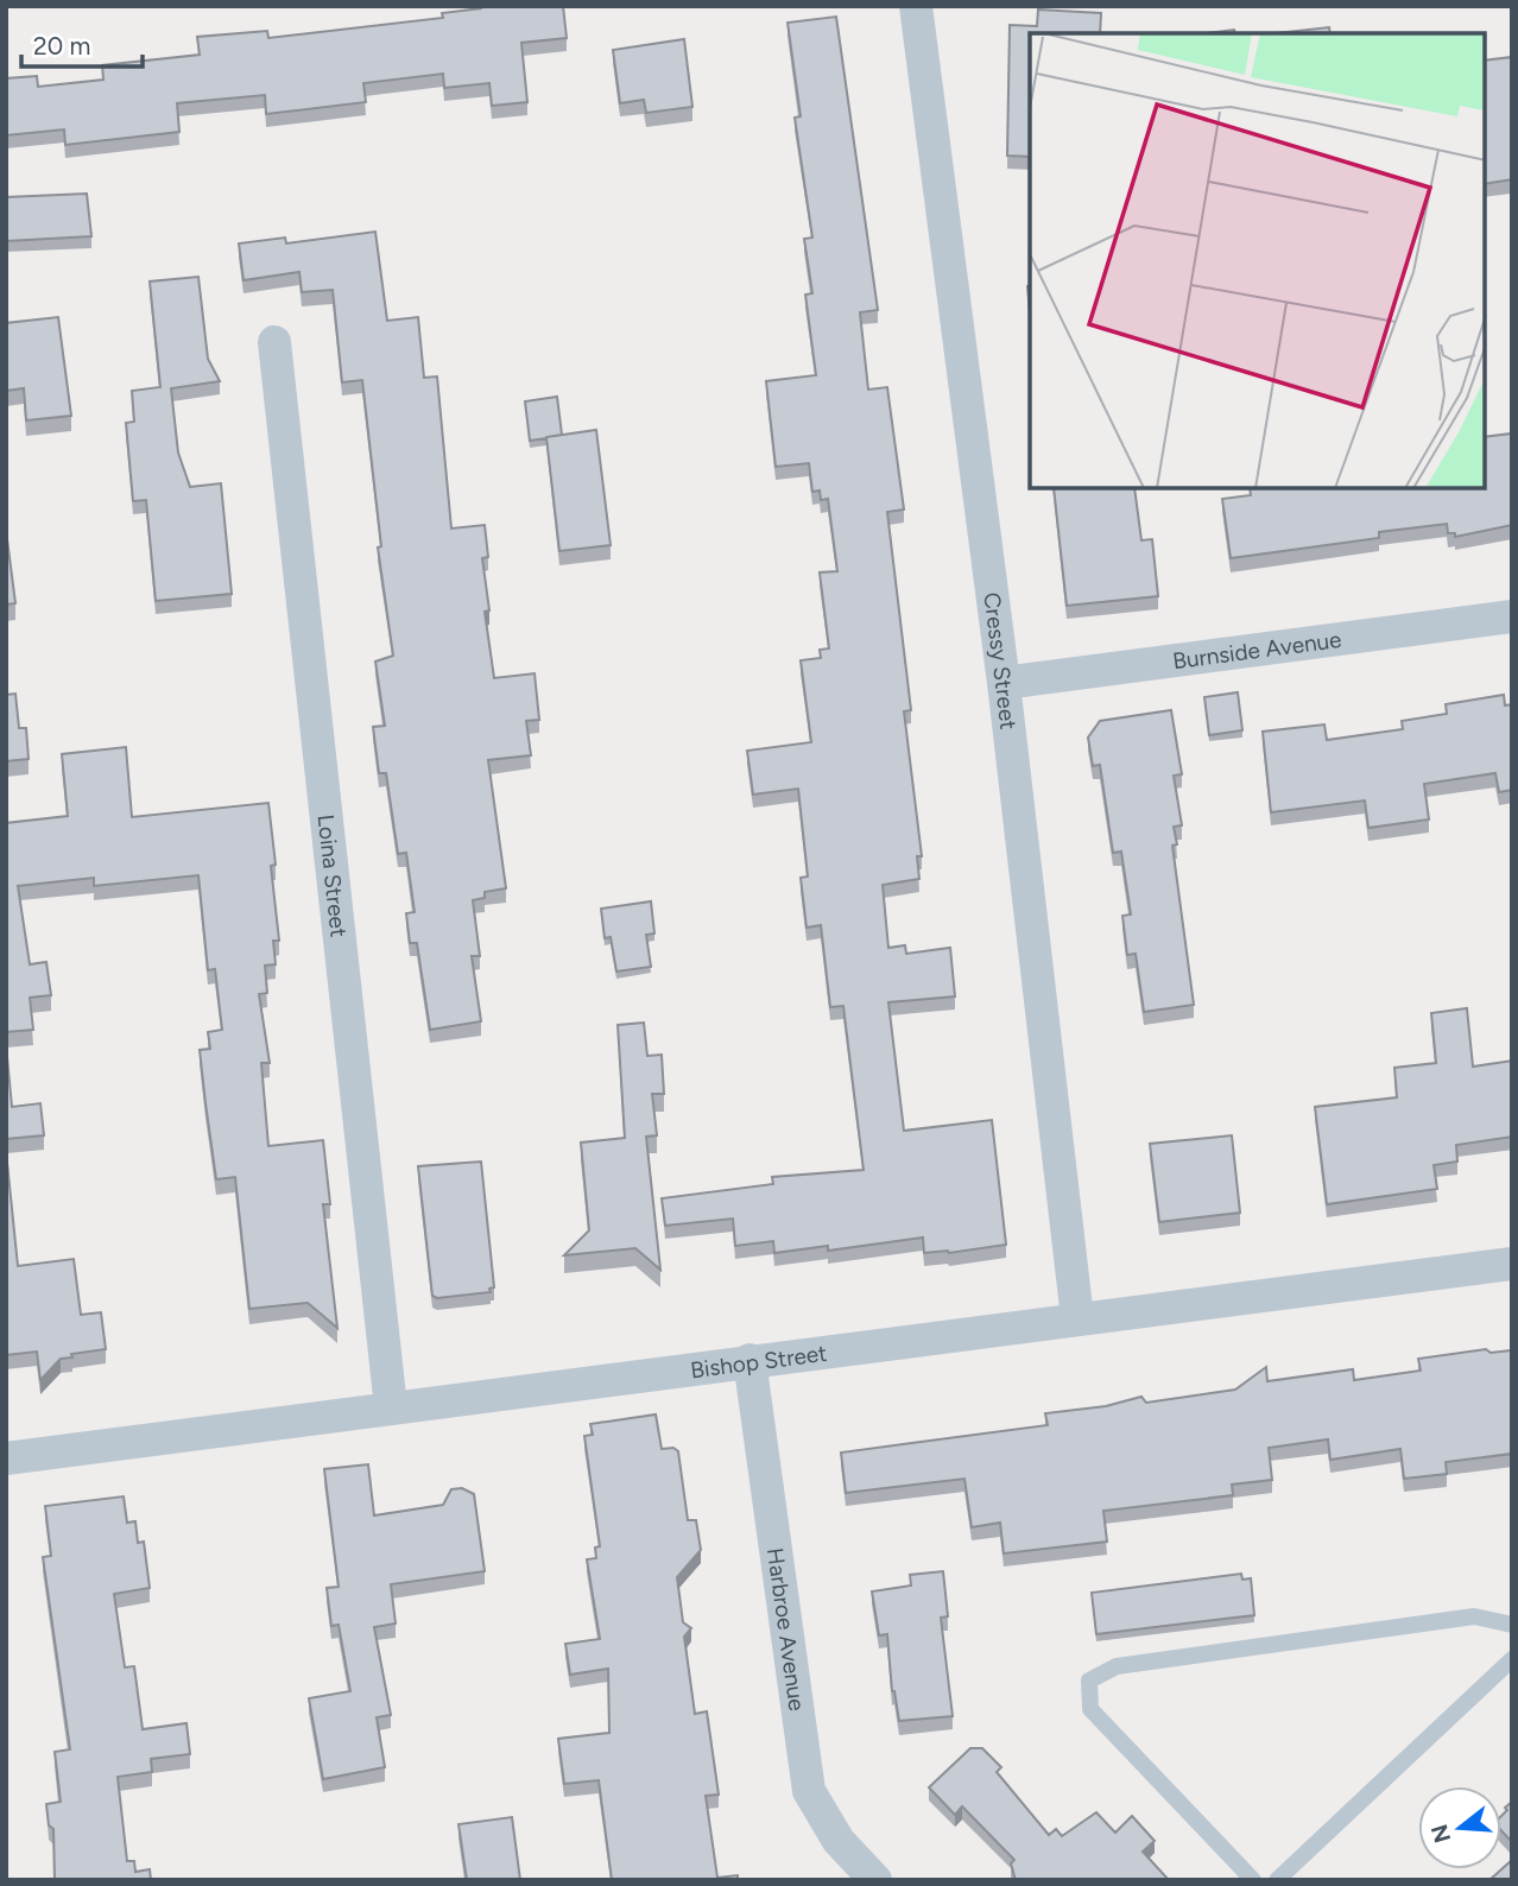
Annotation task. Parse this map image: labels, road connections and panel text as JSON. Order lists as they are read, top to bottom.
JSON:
{
  "streets": {
    "street": [
      "Burnside Avenue",
      "Cressy Street",
      "Loina Street",
      "Bishop Street",
      "Harbroe Avenue"
    ]
  },
  "crossings": [
    ["Burnside Avenue", "Cressy Street"],
    ["Cressy Street", "Bishop Street"],
    ["Loina Street", "Bishop Street"],
    ["Bishop Street", "Harbroe Avenue"]
  ],
  "scale_bar": "20 m",
  "north": "left"
}
